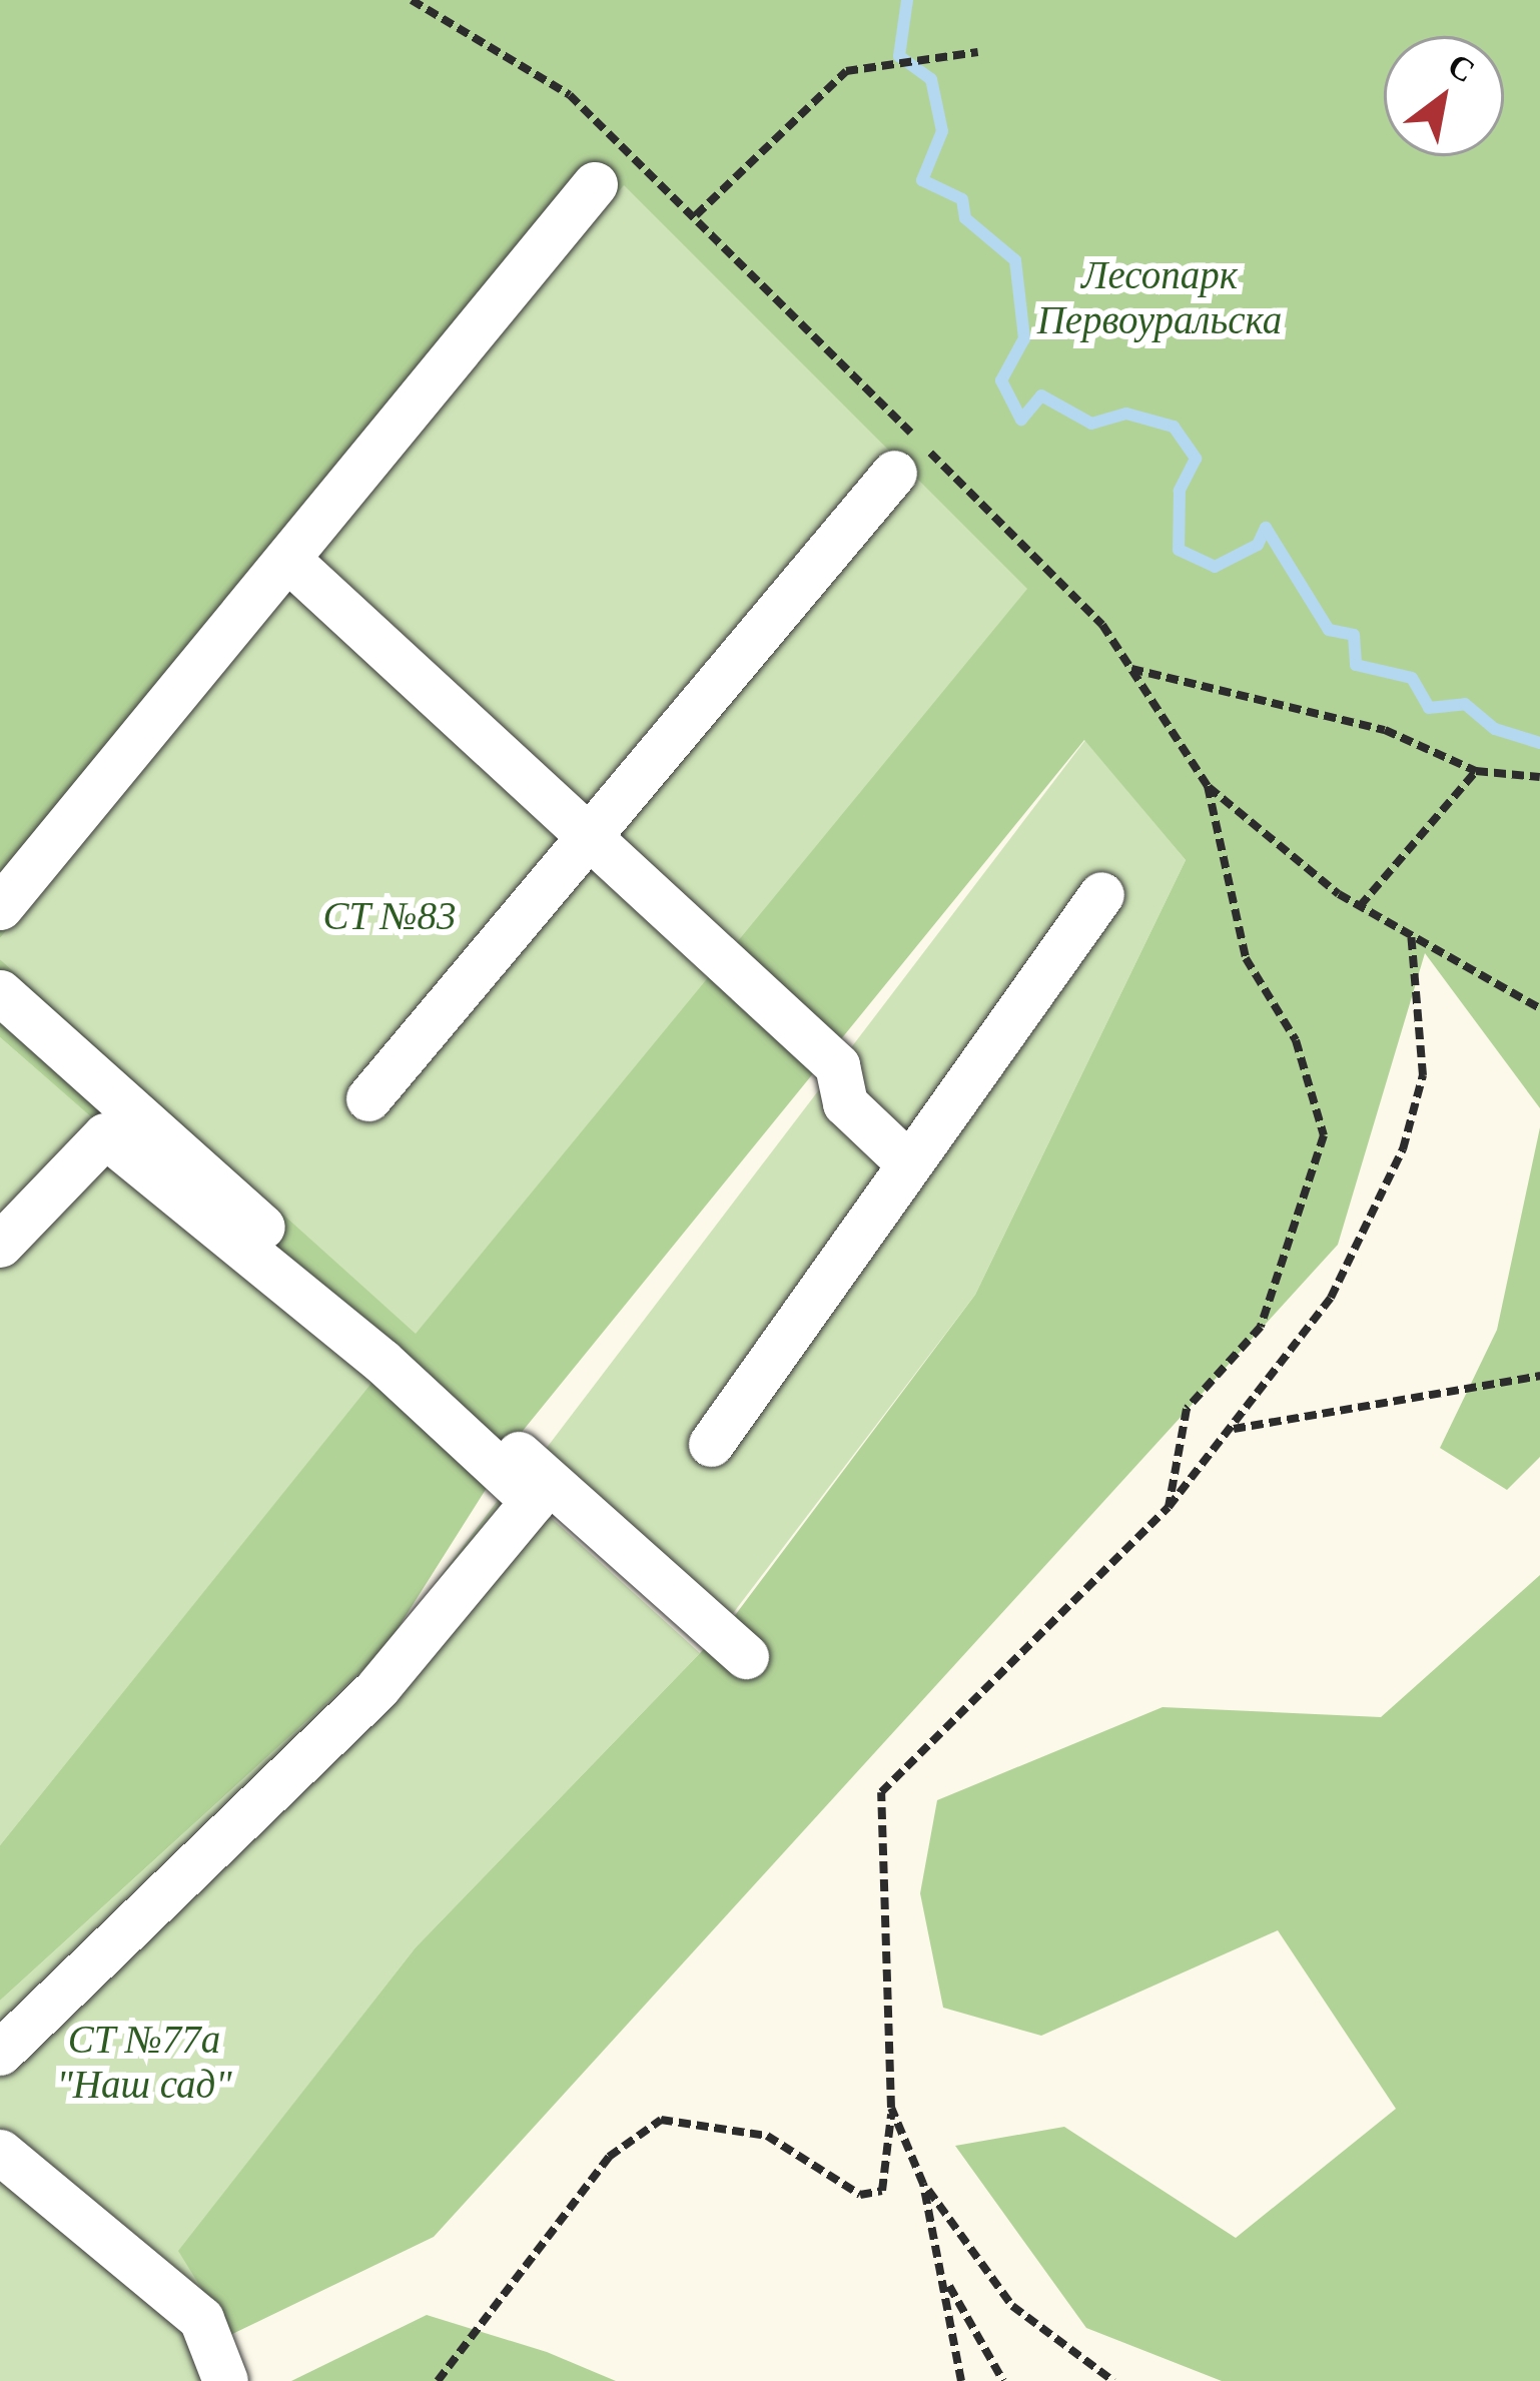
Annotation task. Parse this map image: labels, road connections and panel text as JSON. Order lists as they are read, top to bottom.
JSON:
{
  "parks": ["Лесопарк Первоуральска", "СТ №83", "СТ №77а \"Наш сад\""],
  "north": "top right"
}
